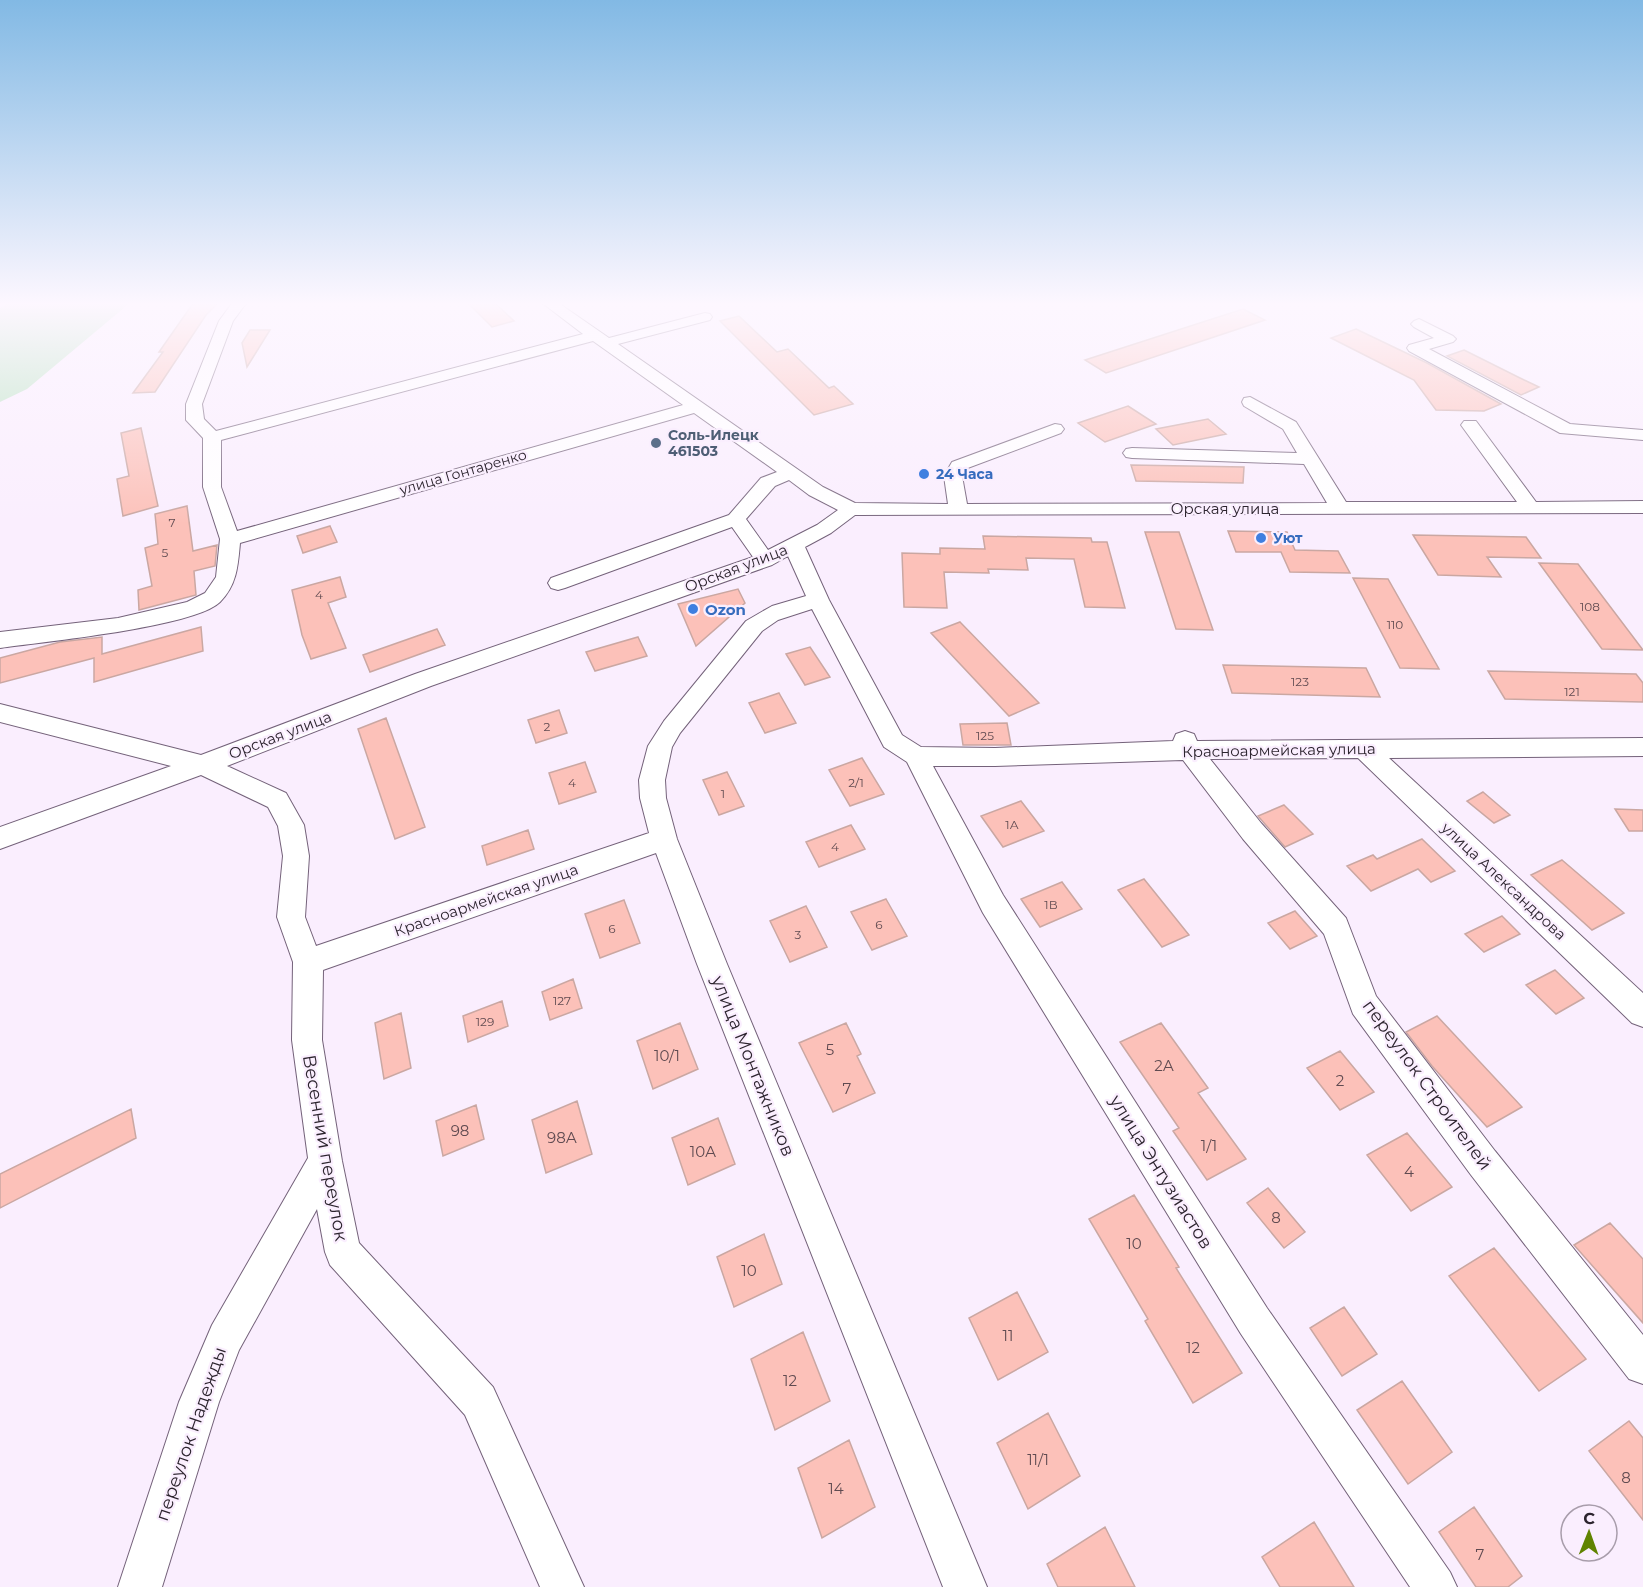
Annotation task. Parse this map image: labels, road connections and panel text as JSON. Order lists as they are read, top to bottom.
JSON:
{
  "streets": {
    "street": [
      "улица Гонтаренко",
      "Орская улица",
      "Красноармейская улица",
      "улица Александрова",
      "улица Монтажников",
      "переулок Строителей",
      "Весенний переулок",
      "улица Энтузиастов",
      "переулок Надежды"
    ]
  },
  "crossings": [
    ["Орская улица", "Весенний переулок"],
    ["Орская улица", "улица Энтузиастов"],
    ["Красноармейская улица", "улица Александрова"],
    ["Красноармейская улица", "улица Монтажников"],
    ["Красноармейская улица", "переулок Строителей"],
    ["Красноармейская улица", "Весенний переулок"],
    ["Красноармейская улица", "улица Энтузиастов"],
    ["улица Монтажников", "улица Энтузиастов"],
    ["Весенний переулок", "переулок Надежды"]
  ],
  "places": [
    "Соль-Илецк 461503",
    "24 Часа",
    "Уют",
    "Ozon"
  ],
  "house_numbers": [
    "7",
    "5",
    "4",
    "108",
    "110",
    "123",
    "121",
    "2",
    "125",
    "4",
    "2/1",
    "1",
    "1А",
    "4",
    "1В",
    "6",
    "6",
    "3",
    "127",
    "129",
    "5",
    "10/1",
    "2А",
    "2",
    "7",
    "98",
    "98А",
    "1/1",
    "10А",
    "4",
    "8",
    "10",
    "10",
    "11",
    "12",
    "12",
    "11/1",
    "8",
    "14",
    "7"
  ],
  "north": "top"
}
